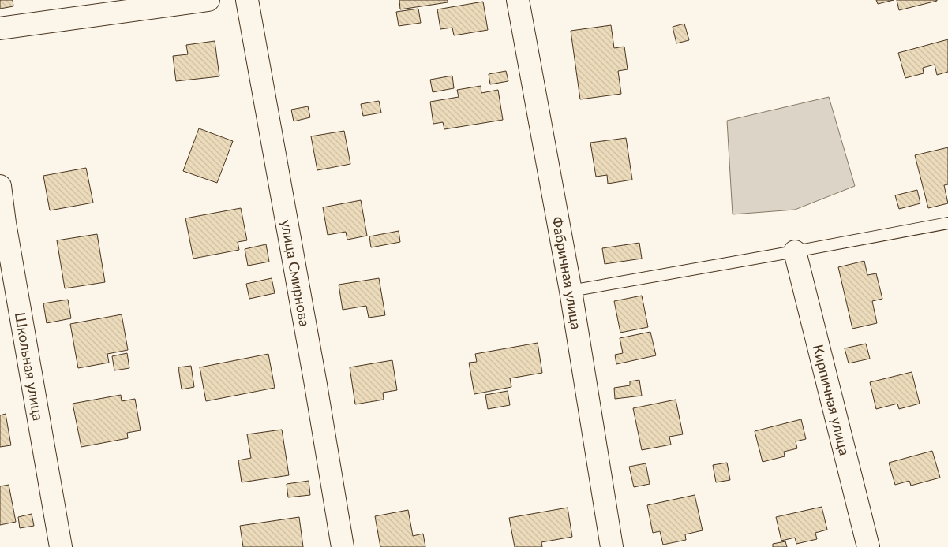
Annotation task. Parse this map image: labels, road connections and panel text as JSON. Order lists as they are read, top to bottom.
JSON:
{
  "streets": {
    "street": [
      "улица Смирнова",
      "Фабричная улица",
      "Школьная улица",
      "Кирпичная улица"
    ]
  }
}
